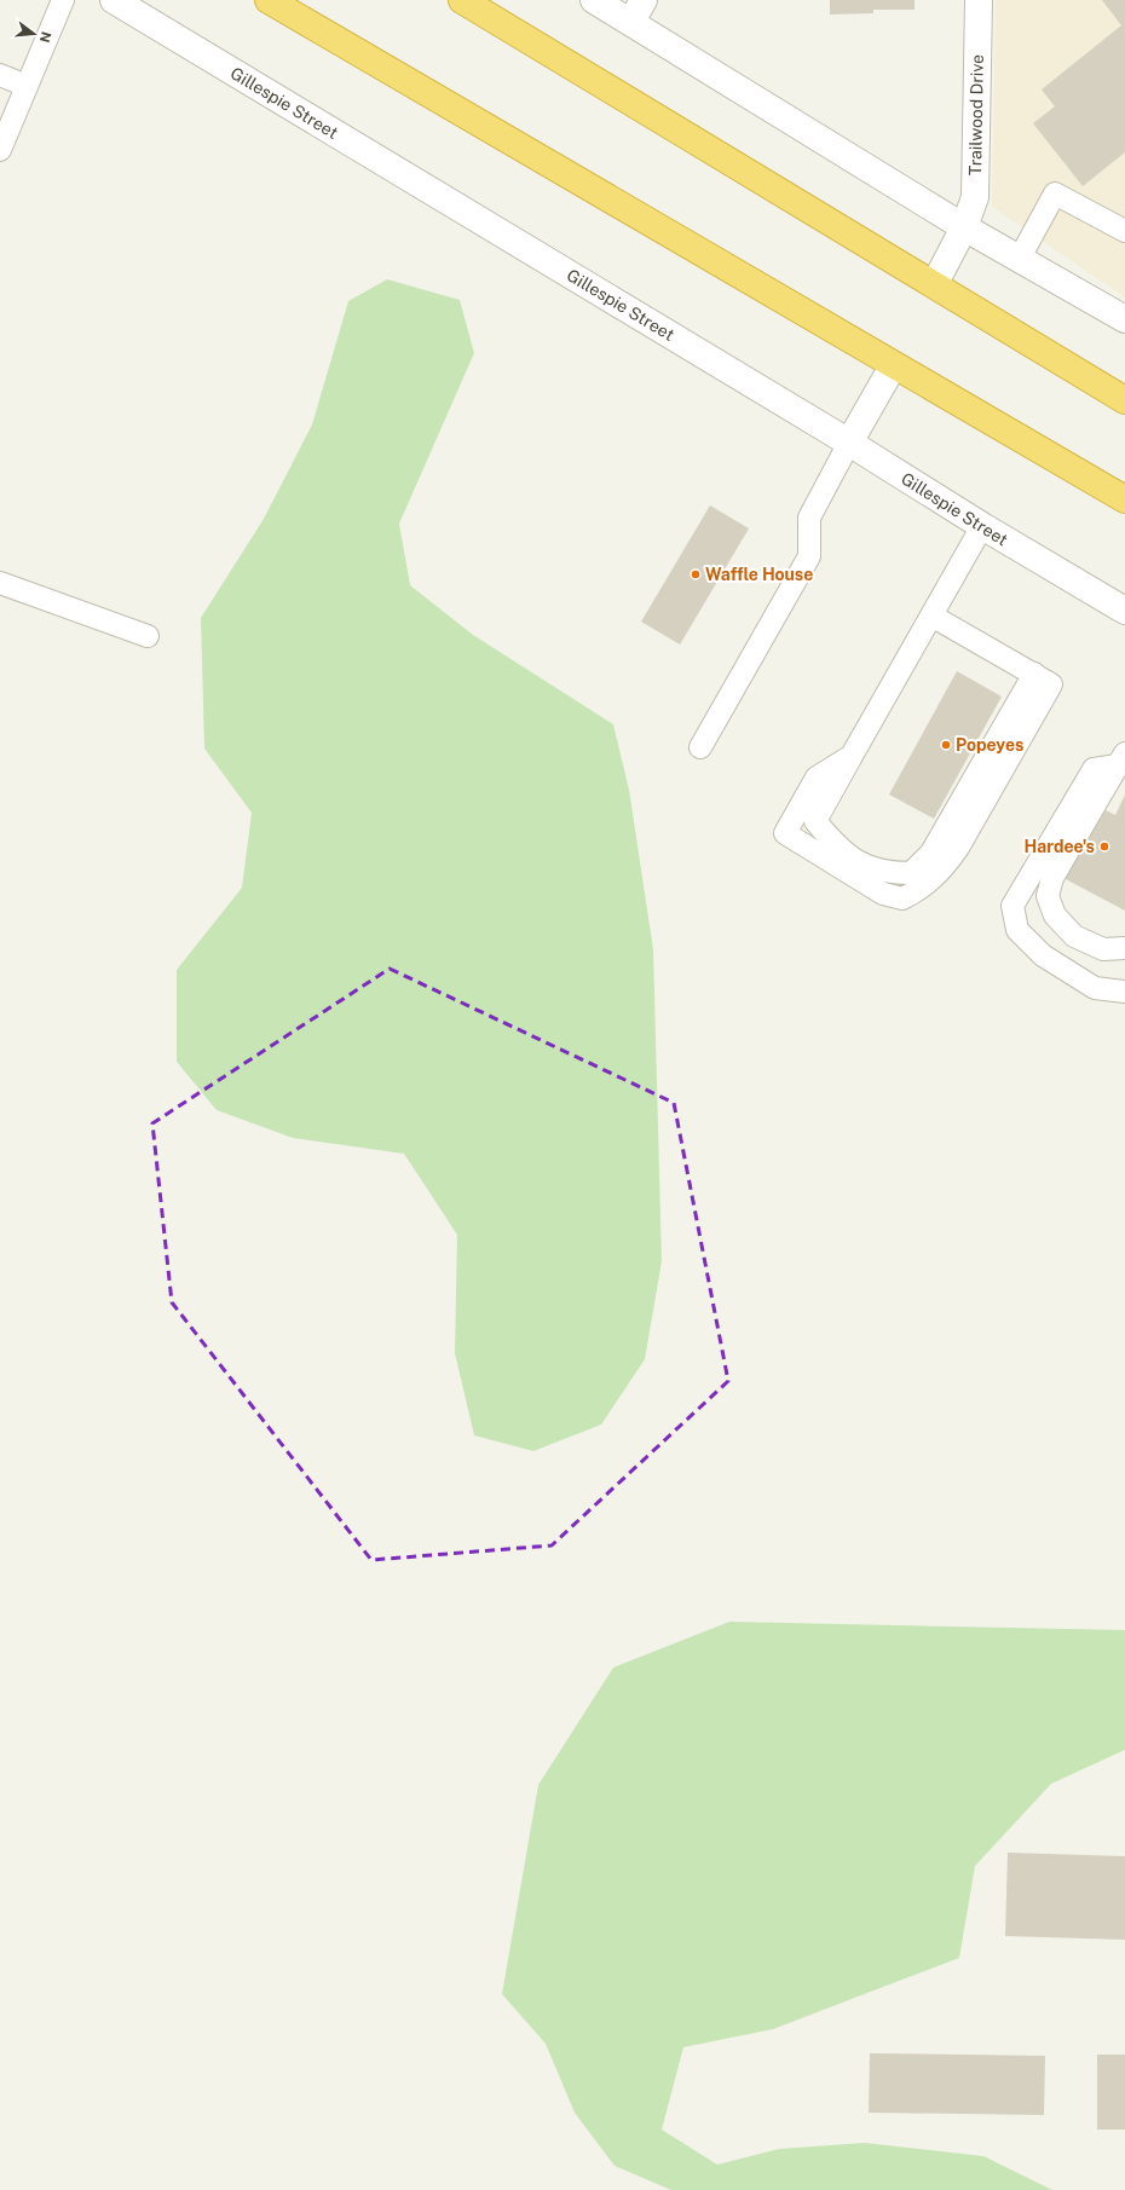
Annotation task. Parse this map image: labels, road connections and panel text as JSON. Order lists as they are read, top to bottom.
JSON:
{
  "streets": {
    "street": ["Gillespie Street", "Trailwood Drive"]
  },
  "places": ["Waffle House", "Popeyes", "Hardee's"],
  "north": "right"
}
